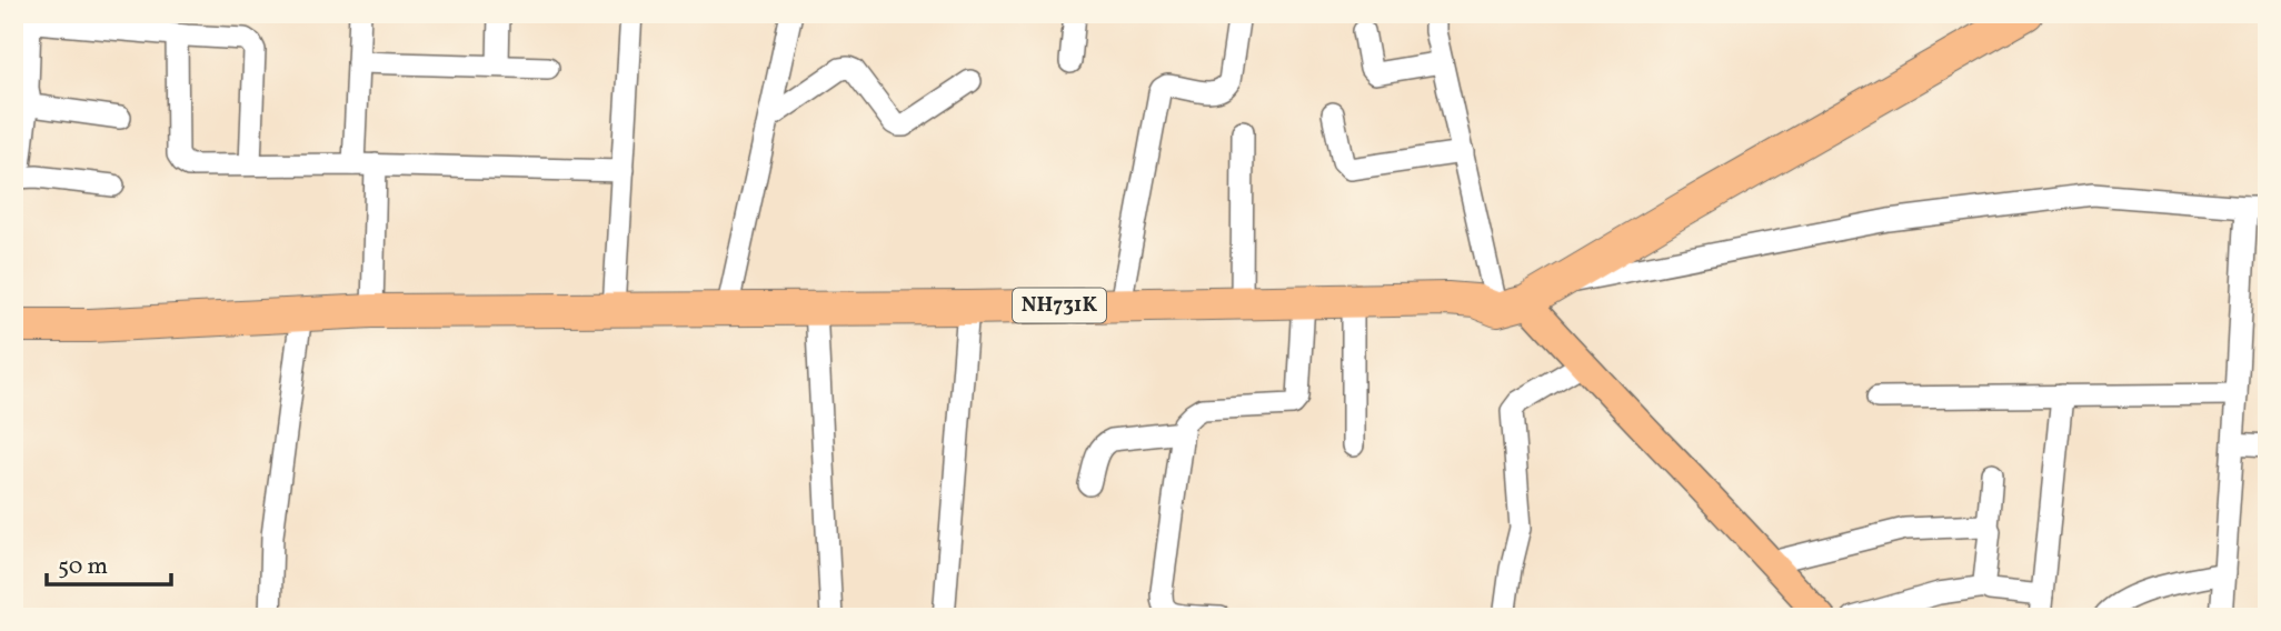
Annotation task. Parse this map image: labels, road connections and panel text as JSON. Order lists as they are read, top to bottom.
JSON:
{
  "streets": {
    "highway": ["NH731K"]
  },
  "scale_bar": "50 m"
}
